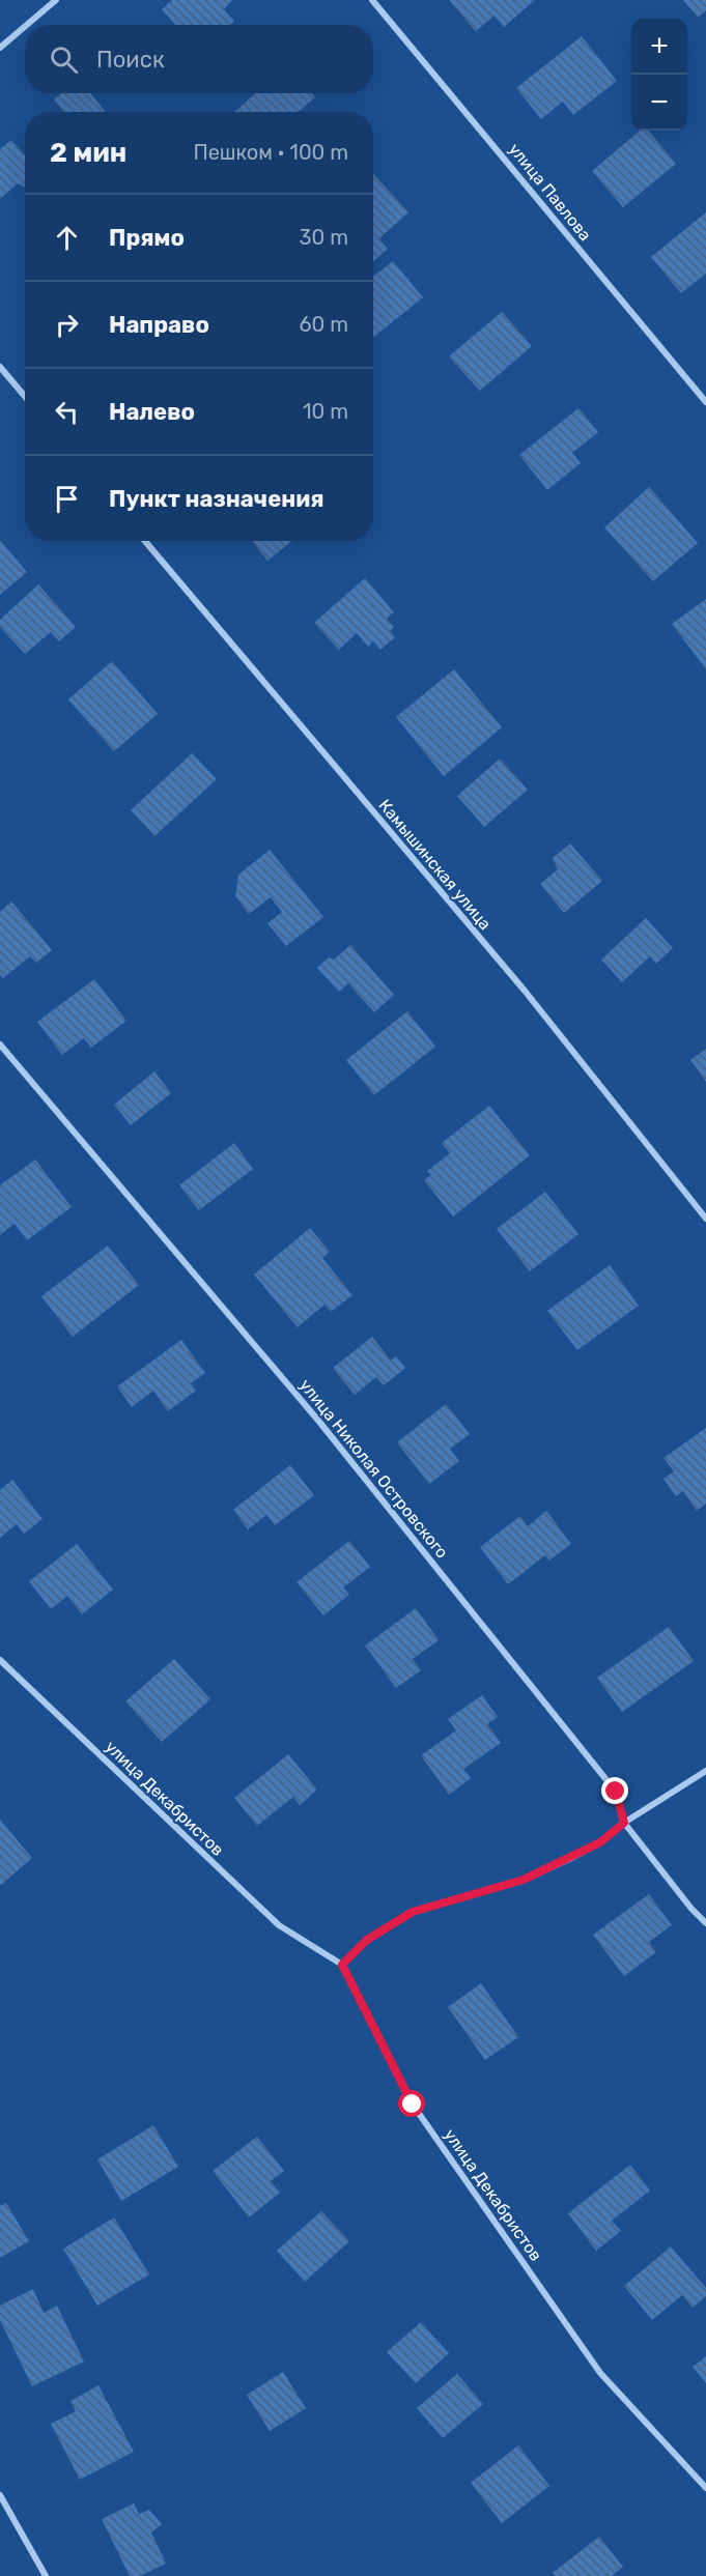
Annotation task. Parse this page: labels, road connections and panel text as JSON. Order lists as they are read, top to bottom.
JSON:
{
  "streets": {
    "street": [
      "улица Павлова",
      "Камышинская улица",
      "улица Николая Островского",
      "улица Декабристов"
    ]
  },
  "page": {
    "map_buttons": ["+", "−"],
    "search": "Поиск",
    "heading": ["2 мин", "Пешком · 100 m"],
    "list": [
      ["Прямо", "30 m"],
      ["Направо", "60 m"],
      ["Налево", "10 m"],
      "Пункт назначения"
    ]
  }
}
